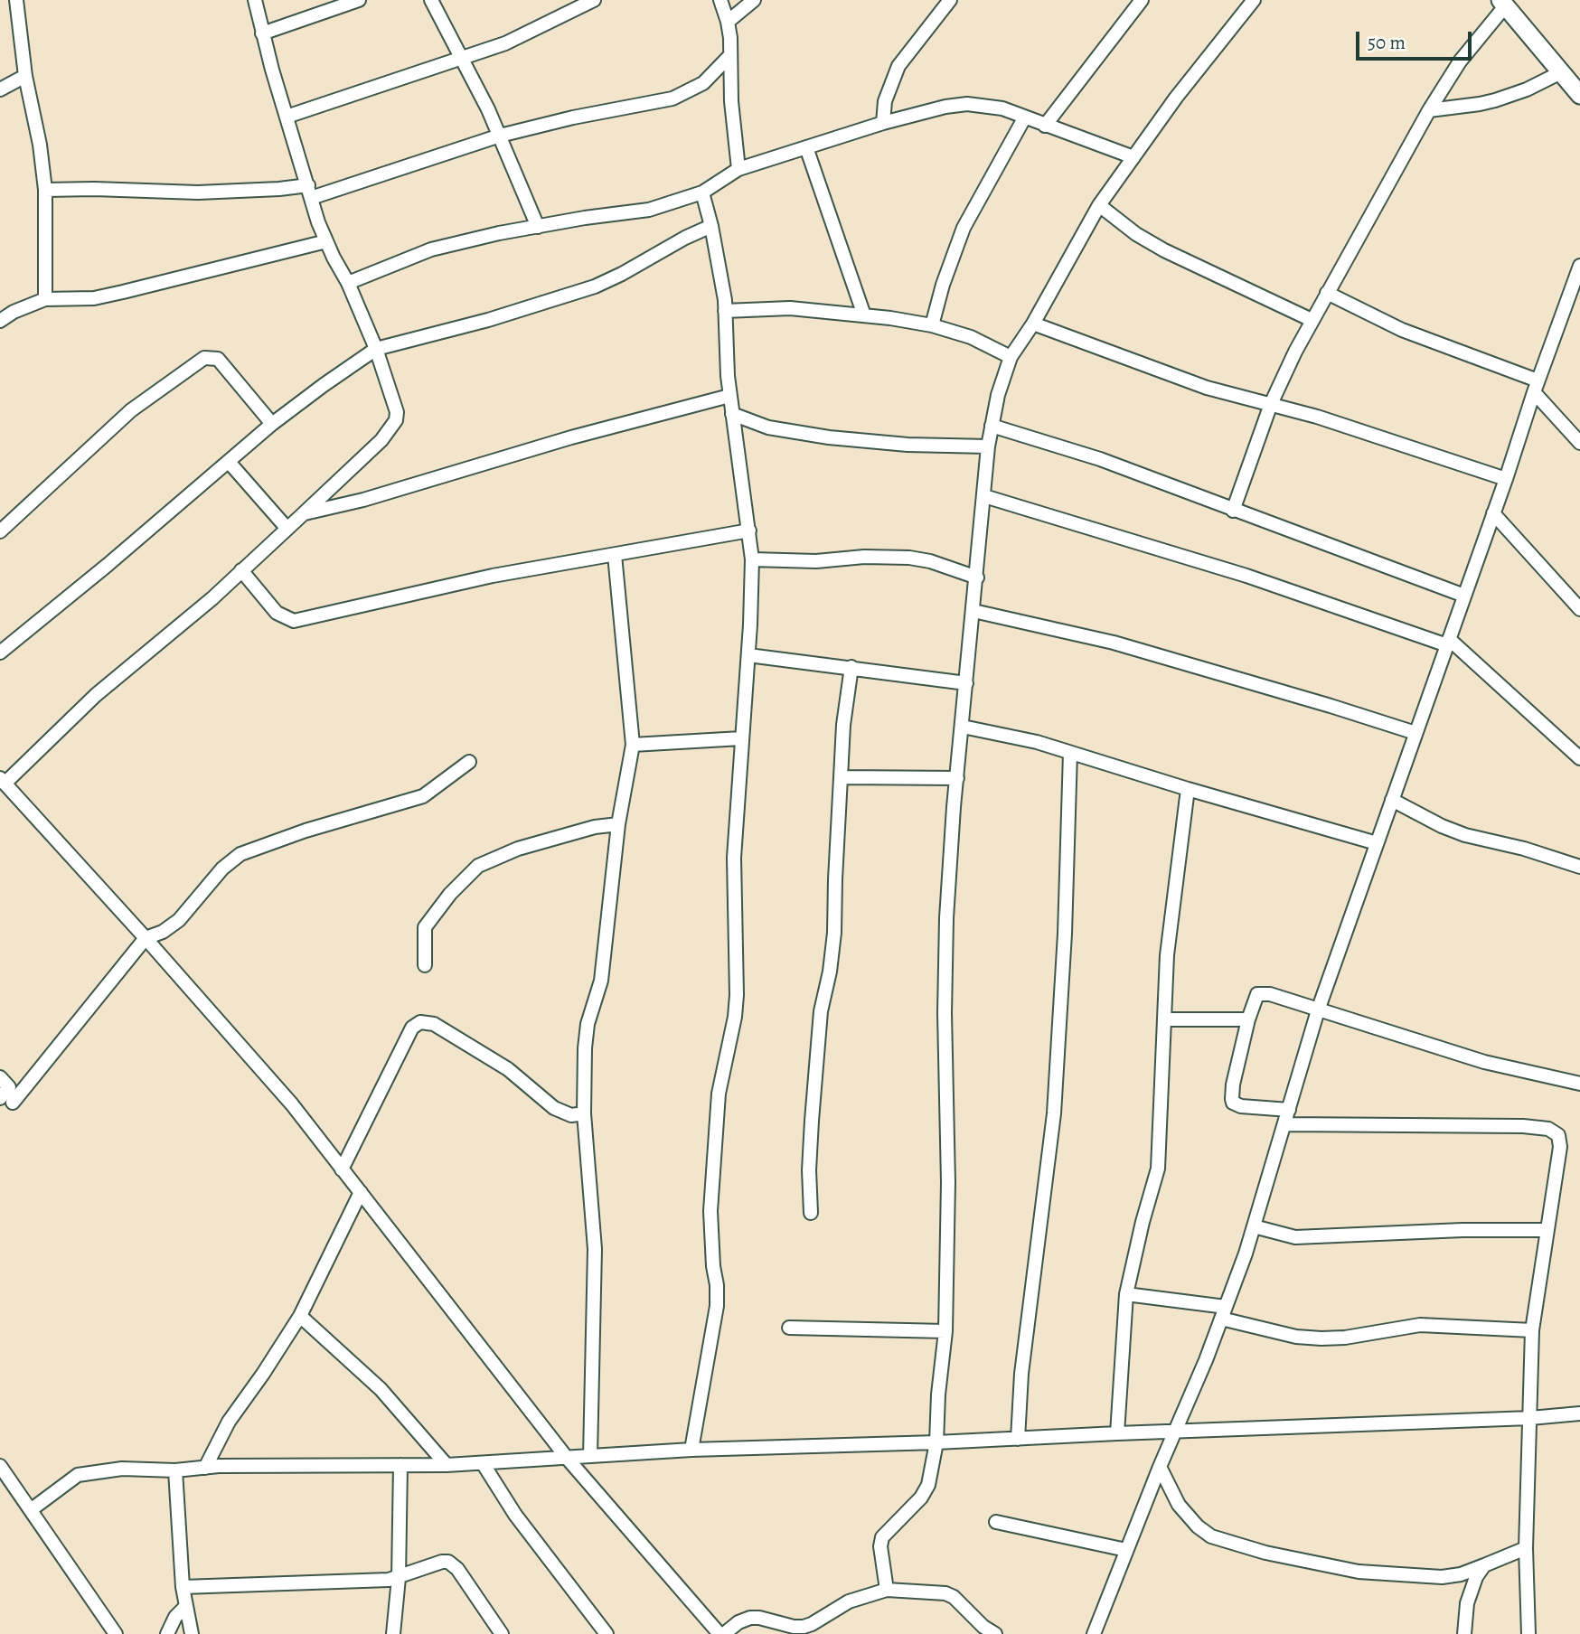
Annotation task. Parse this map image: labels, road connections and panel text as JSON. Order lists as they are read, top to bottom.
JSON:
{
  "scale_bar": "50 m"
}
